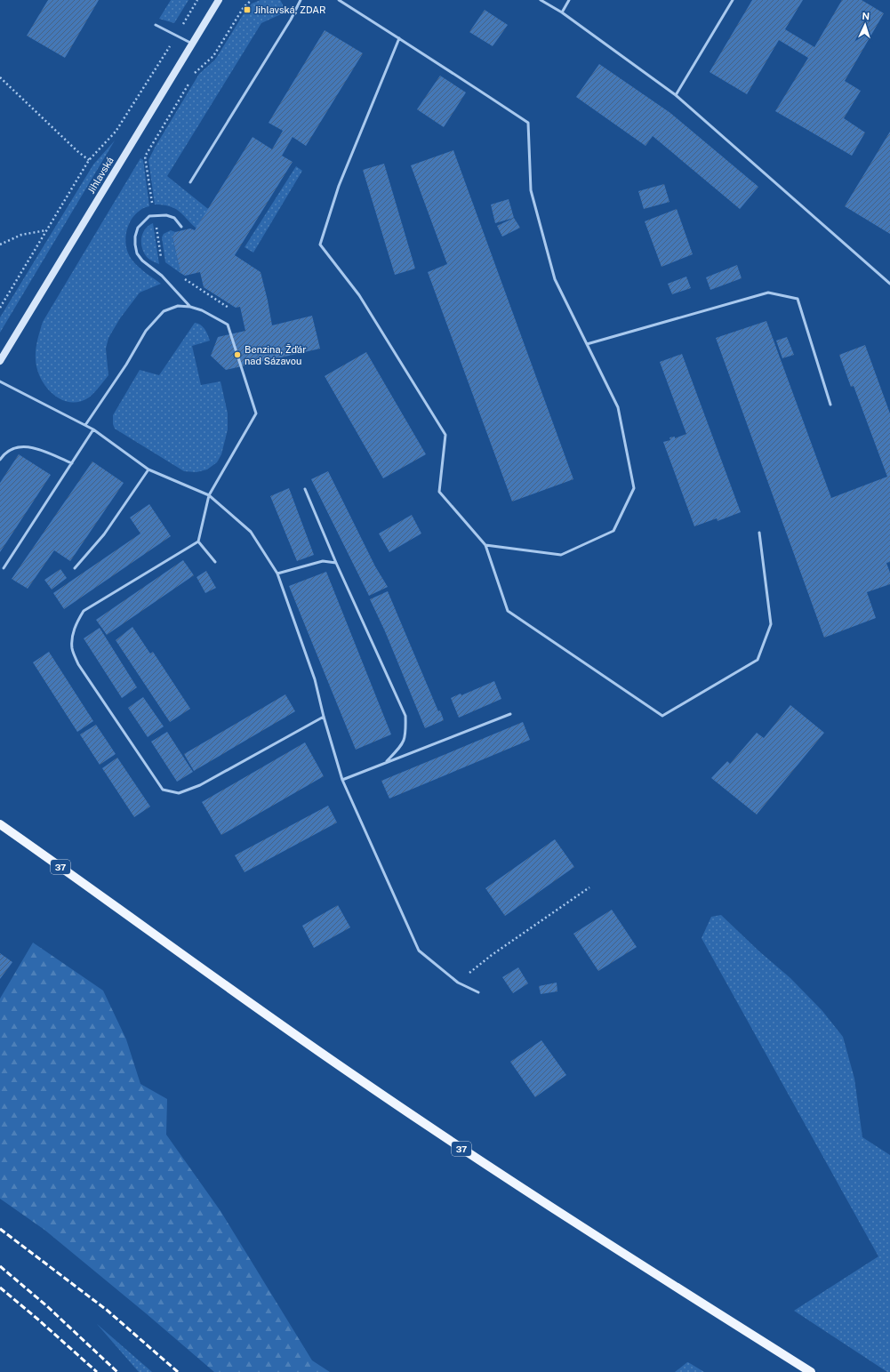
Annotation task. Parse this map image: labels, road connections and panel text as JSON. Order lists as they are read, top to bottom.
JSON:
{
  "streets": {
    "main road": ["Jihlavská", "37"]
  },
  "places": {
    "transit": ["Jihlavská, ZDAR"],
    "other": ["Benzina, Žďár nad Sázavou"]
  },
  "north": "top"
}
